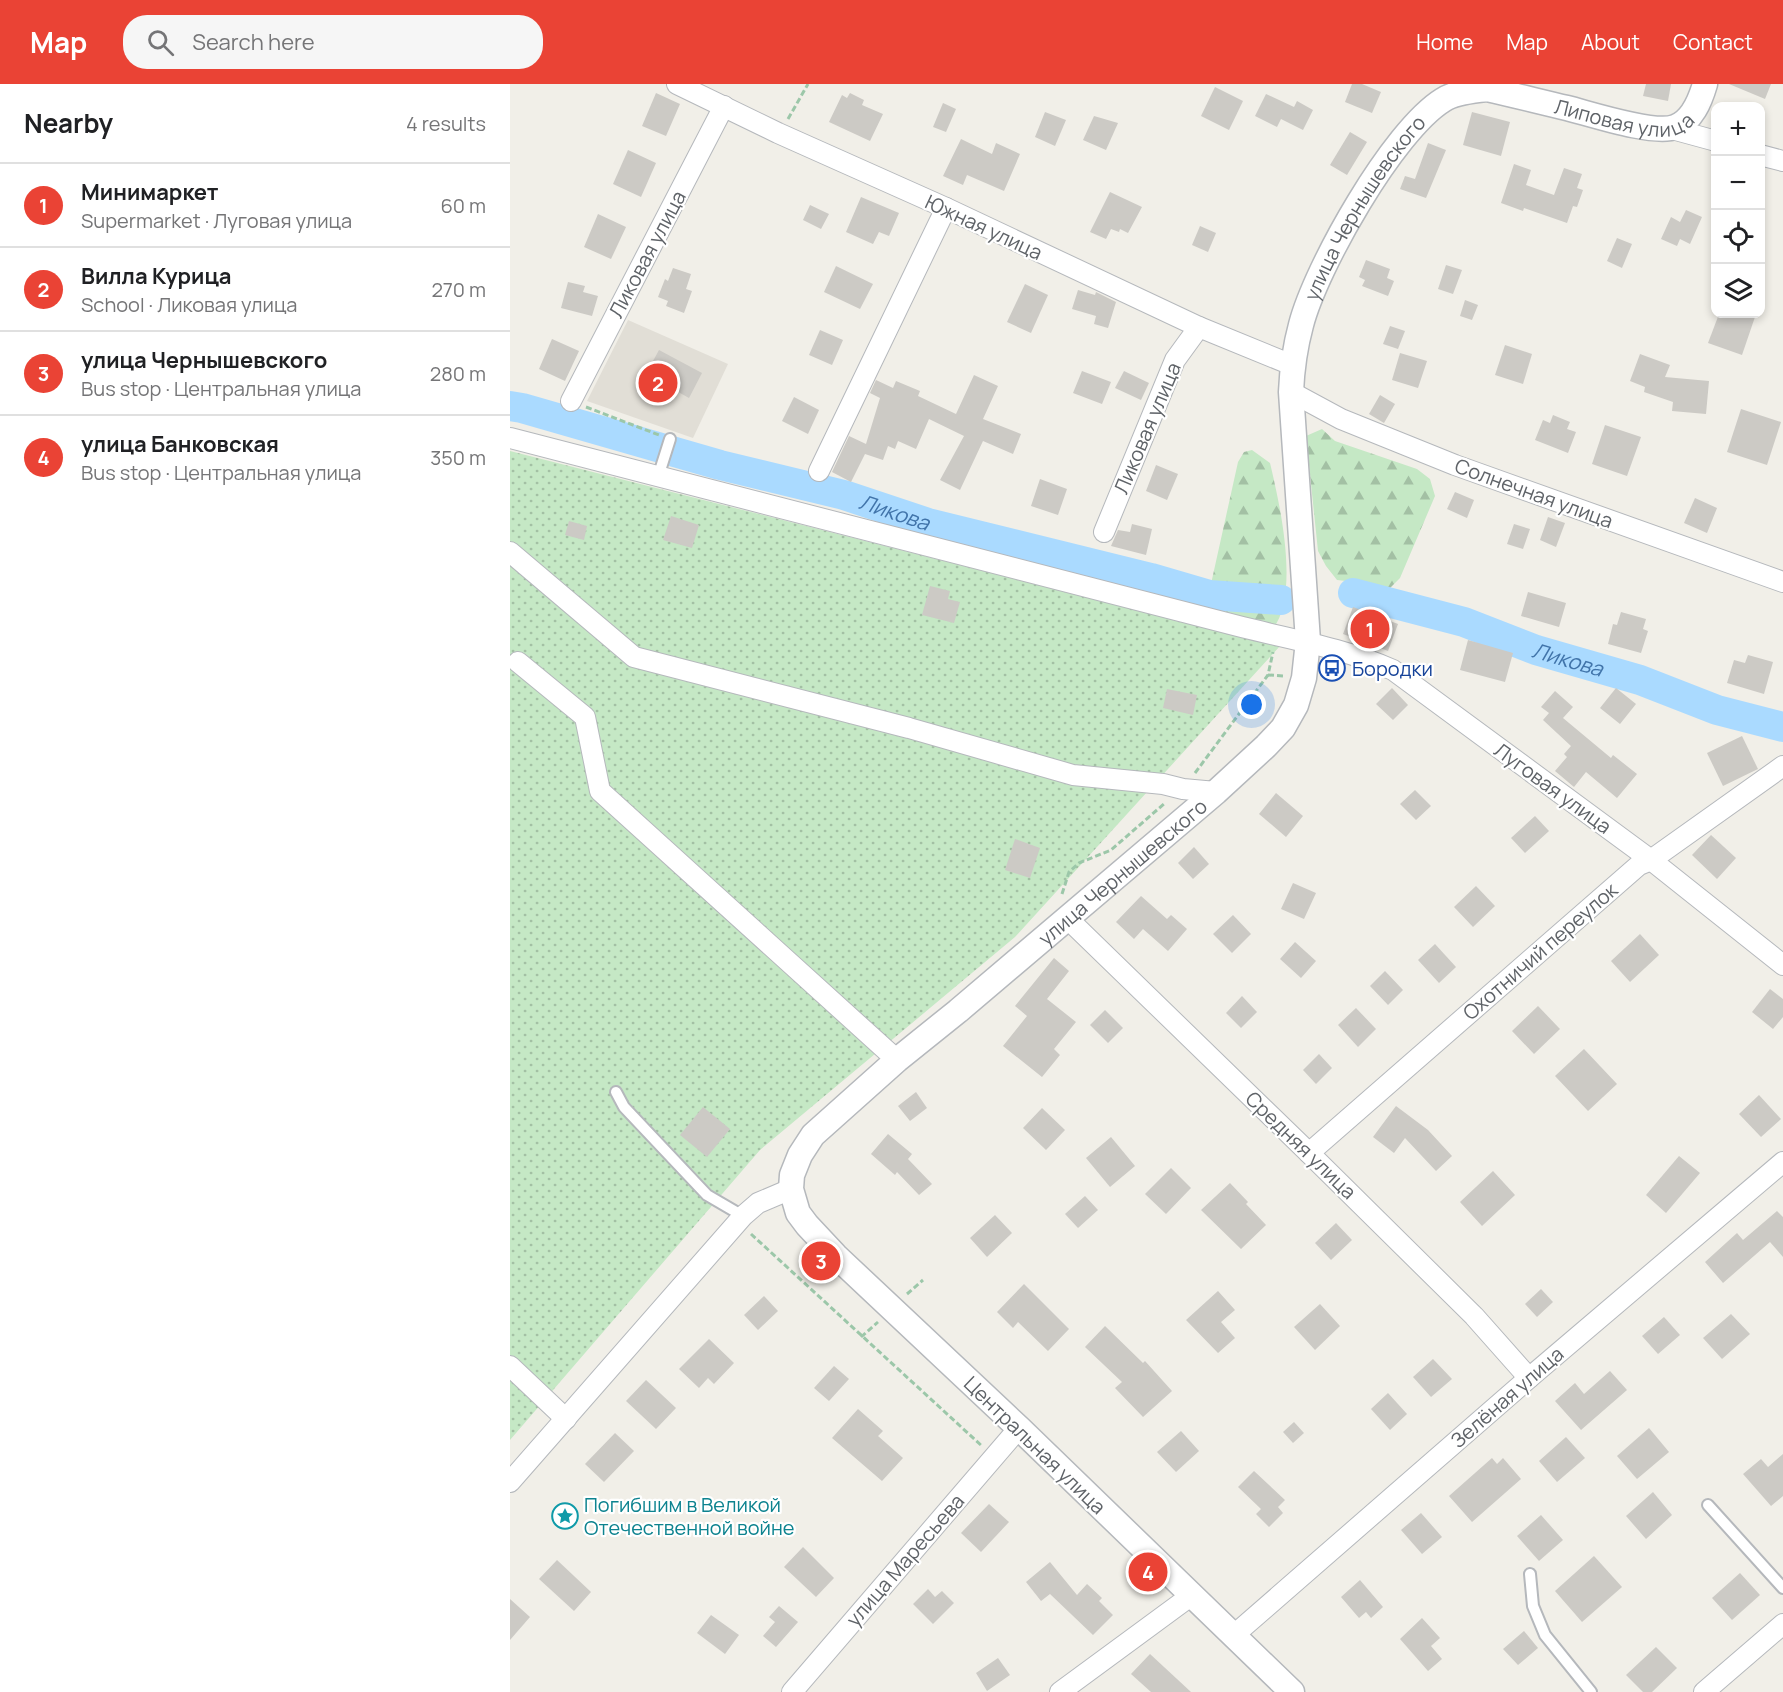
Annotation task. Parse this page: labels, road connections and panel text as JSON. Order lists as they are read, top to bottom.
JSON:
{
  "streets": {
    "street": [
      "Липовая улица",
      "улица Чернышевского",
      "Южная улица",
      "Ликовая улица",
      "Солнечная улица",
      "Луговая улица",
      "Охотничий переулок",
      "Средняя улица",
      "Зелёная улица",
      "Центральная улица",
      "улица Маресьева"
    ]
  },
  "crossings": [
    ["Липовая улица", "улица Чернышевского"],
    ["улица Чернышевского", "Южная улица"],
    ["улица Чернышевского", "Солнечная улица"],
    ["улица Чернышевского", "Луговая улица"],
    ["улица Чернышевского", "Средняя улица"],
    ["улица Чернышевского", "Центральная улица"],
    ["Южная улица", "Ликовая улица"],
    ["Южная улица", "Солнечная улица"],
    ["Луговая улица", "Охотничий переулок"],
    ["Охотничий переулок", "Средняя улица"],
    ["Средняя улица", "Зелёная улица"],
    ["Зелёная улица", "Центральная улица"],
    ["Центральная улица", "улица Маресьева"]
  ],
  "water": ["Ликова"],
  "places": {
    "bus stop": ["Бородки"],
    "place": ["Погибшим в Великой Отечественной войне"]
  },
  "page": {
    "header": "Map",
    "search": "Search here",
    "nav": [
      "Home",
      "Map",
      "About",
      "Contact"
    ],
    "heading": ["Nearby", "4 results"],
    "map_buttons": ["+", "−"],
    "list": [
      {
        "mark": "1",
        "name": "Минимаркет",
        "note": "Supermarket · Луговая улица",
        "value": "60 m"
      },
      {
        "mark": "2",
        "name": "Вилла Курица",
        "note": "School · Ликовая улица",
        "value": "270 m"
      },
      {
        "mark": "3",
        "name": "улица Чернышевского",
        "note": "Bus stop · Центральная улица",
        "value": "280 m"
      },
      {
        "mark": "4",
        "name": "улица Банковская",
        "note": "Bus stop · Центральная улица",
        "value": "350 m"
      }
    ],
    "pins": [
      "2",
      "1",
      "3",
      "4"
    ]
  }
}
